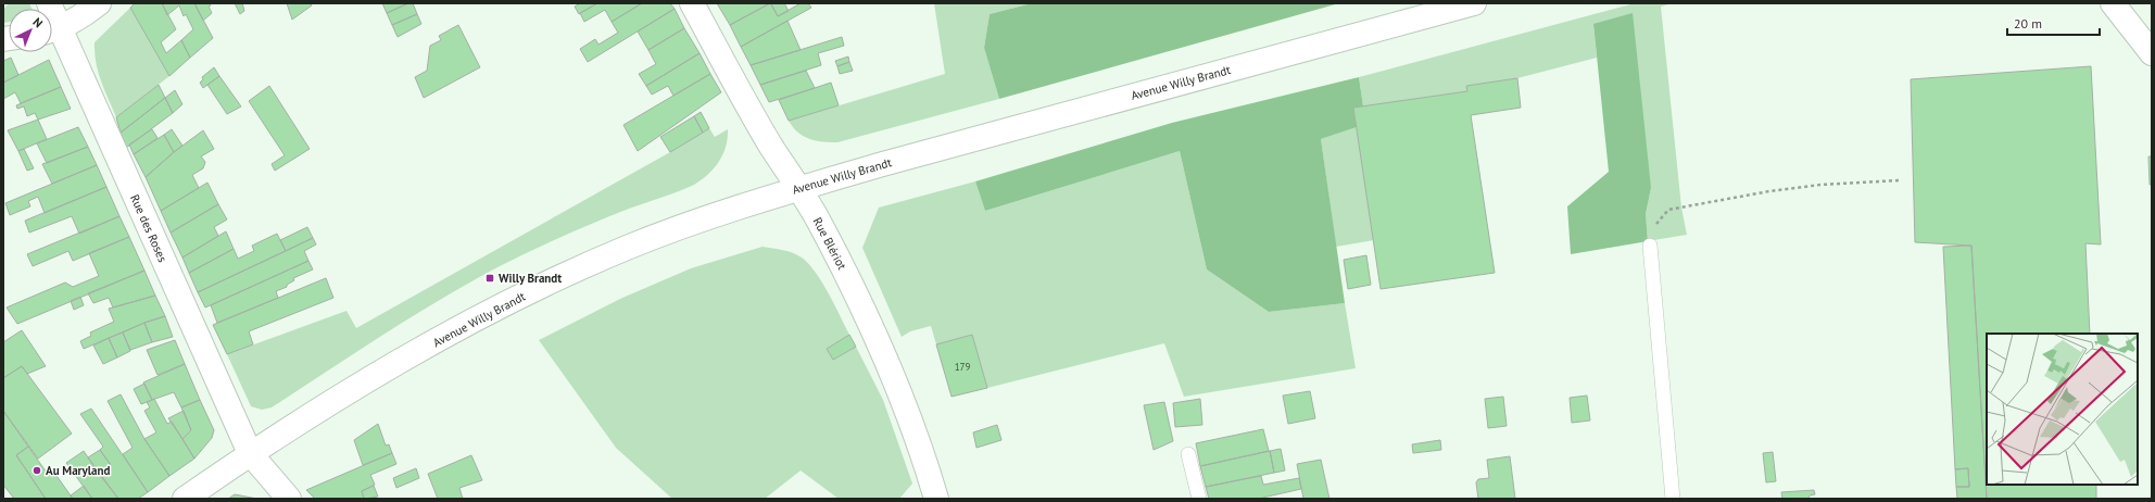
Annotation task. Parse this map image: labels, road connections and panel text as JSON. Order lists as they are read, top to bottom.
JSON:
{
  "streets": {
    "main road": ["Avenue Willy Brandt", "Rue des Roses", "Rue Blériot"]
  },
  "crossings": [
    ["Avenue Willy Brandt", "Rue des Roses"],
    ["Avenue Willy Brandt", "Rue Blériot"]
  ],
  "places": {
    "transit": ["Willy Brandt"],
    "other": ["Au Maryland"]
  },
  "house_numbers": ["179"],
  "scale_bar": "20 m",
  "north": "top right"
}
